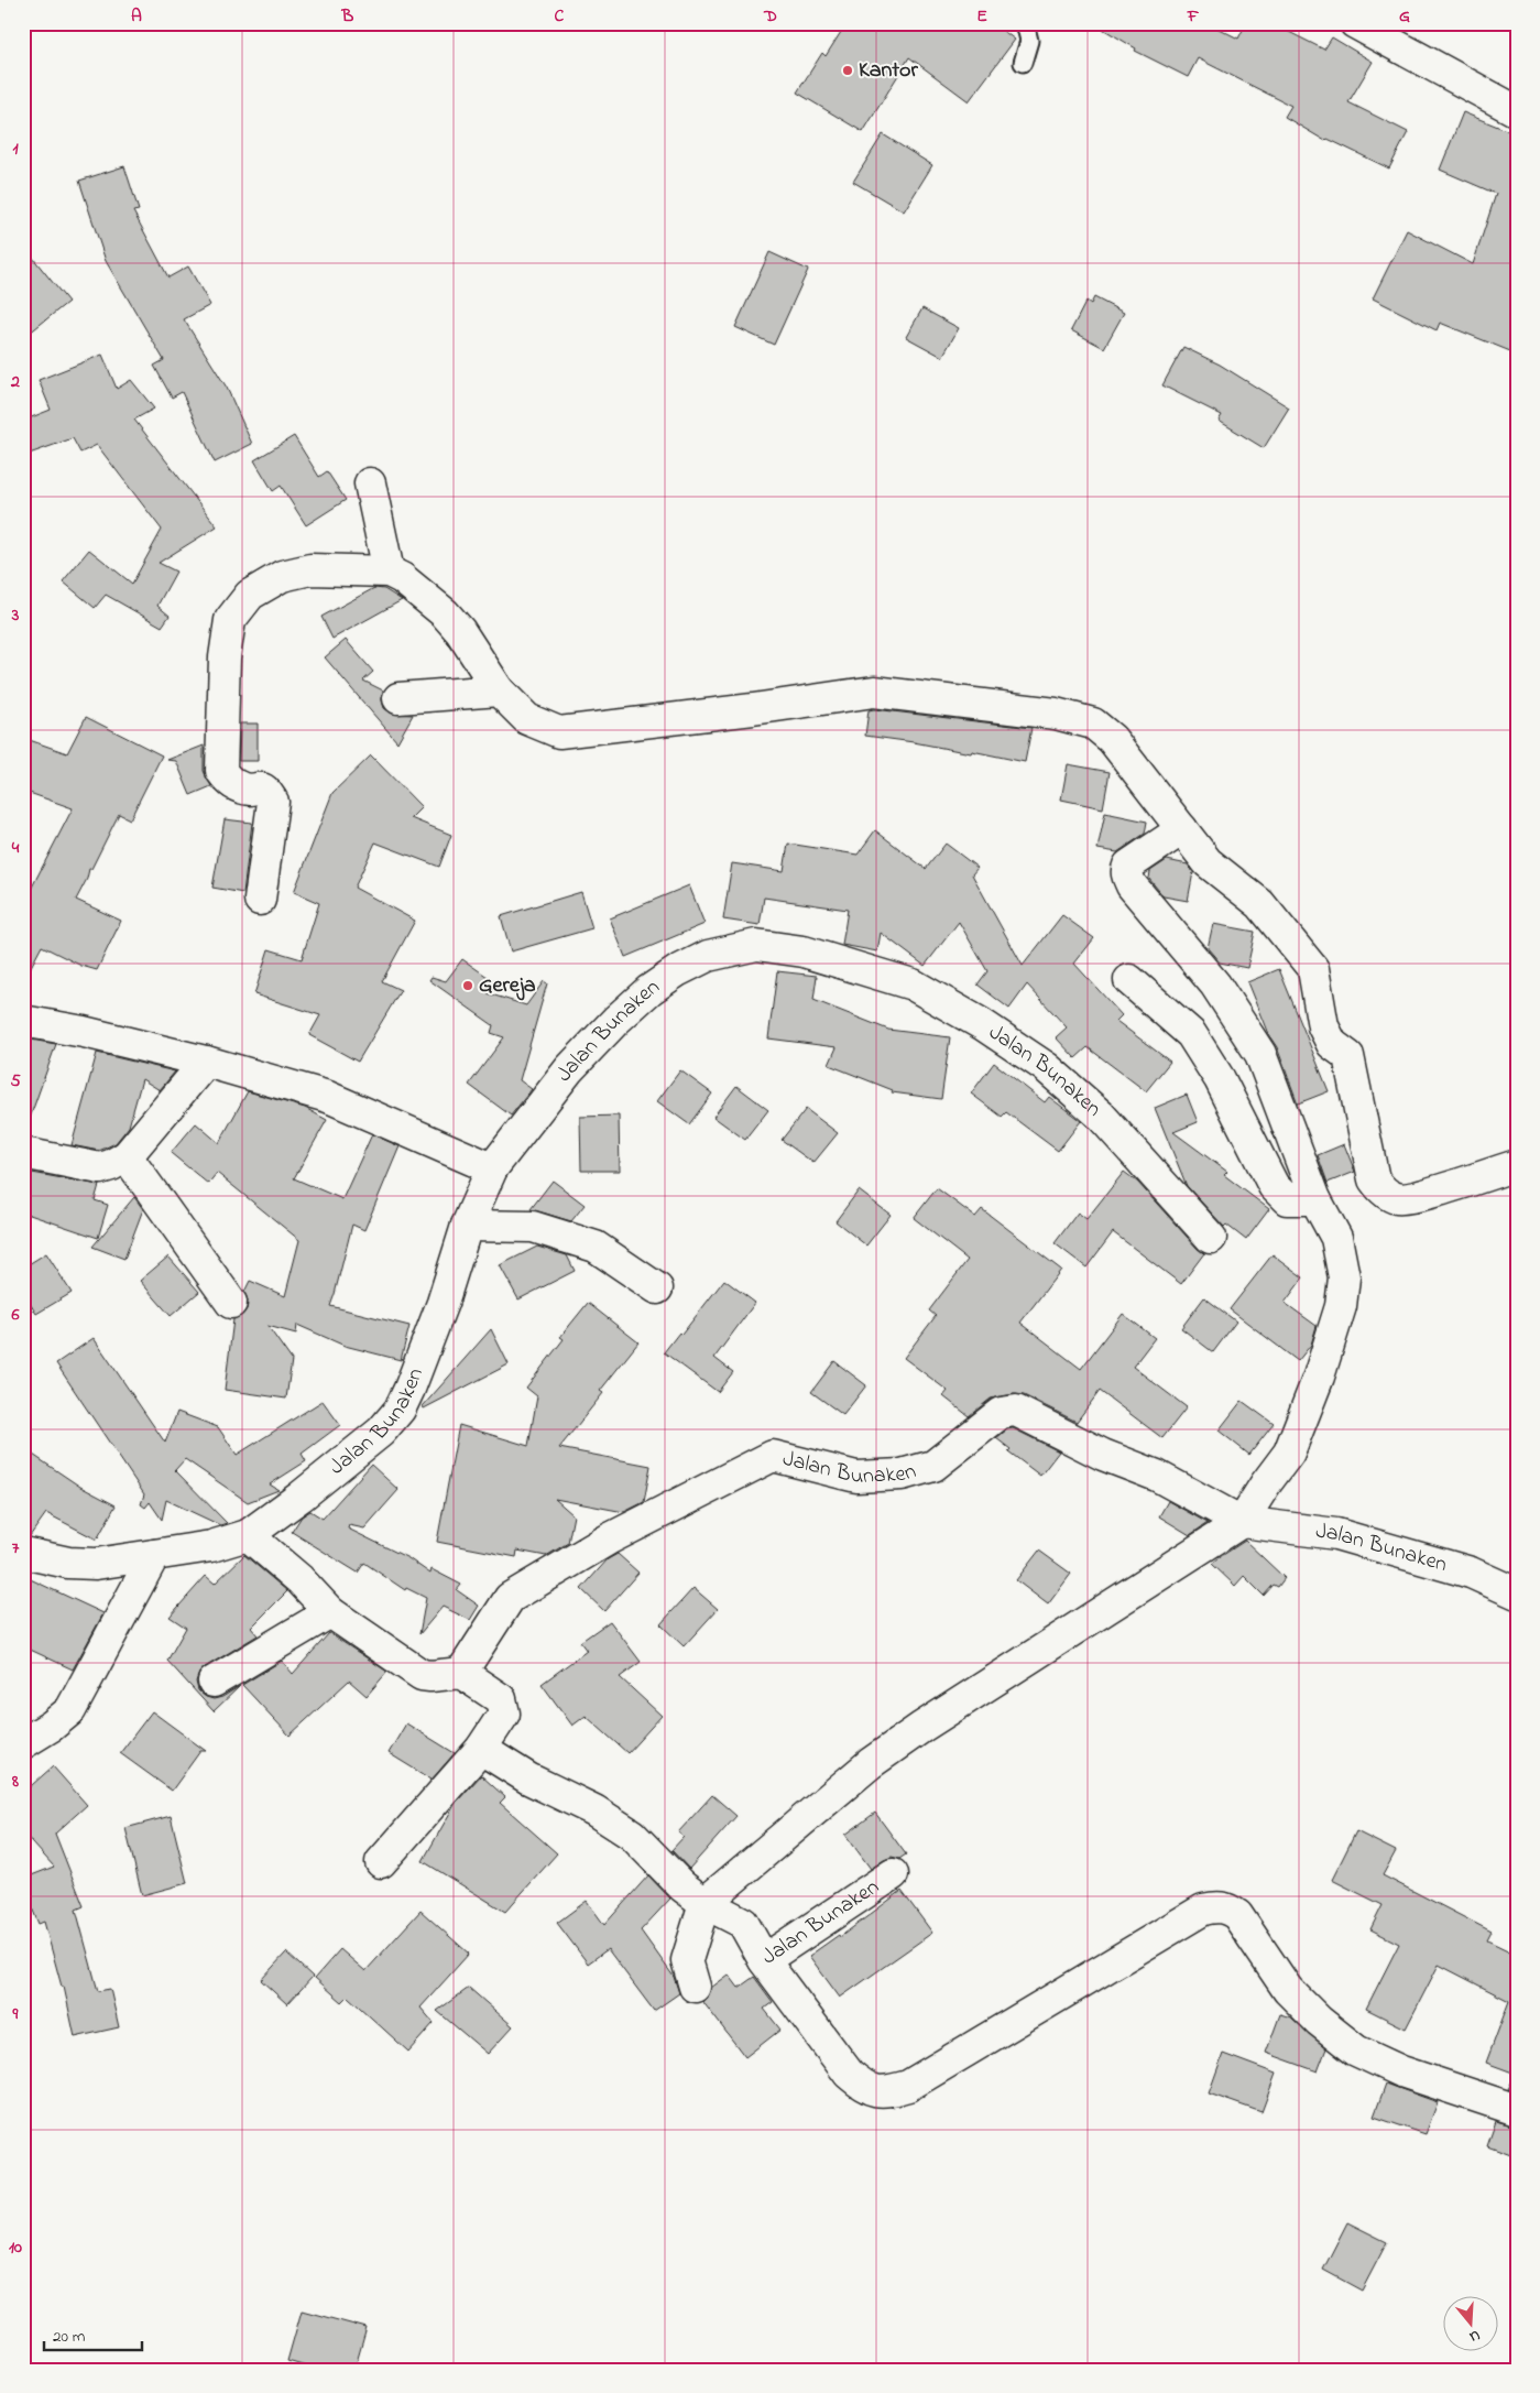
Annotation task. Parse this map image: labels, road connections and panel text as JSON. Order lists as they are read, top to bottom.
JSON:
{
  "streets": {
    "main road": ["Jalan Bunaken"]
  },
  "places": ["Kantor", "Gereja"],
  "scale_bar": "20 m",
  "north": "bottom",
  "grid": {
    "columns": [
      "A",
      "B",
      "C",
      "D",
      "E",
      "F",
      "G"
    ],
    "rows": [
      "1",
      "2",
      "3",
      "4",
      "5",
      "6",
      "7",
      "8",
      "9",
      "10"
    ]
  }
}
